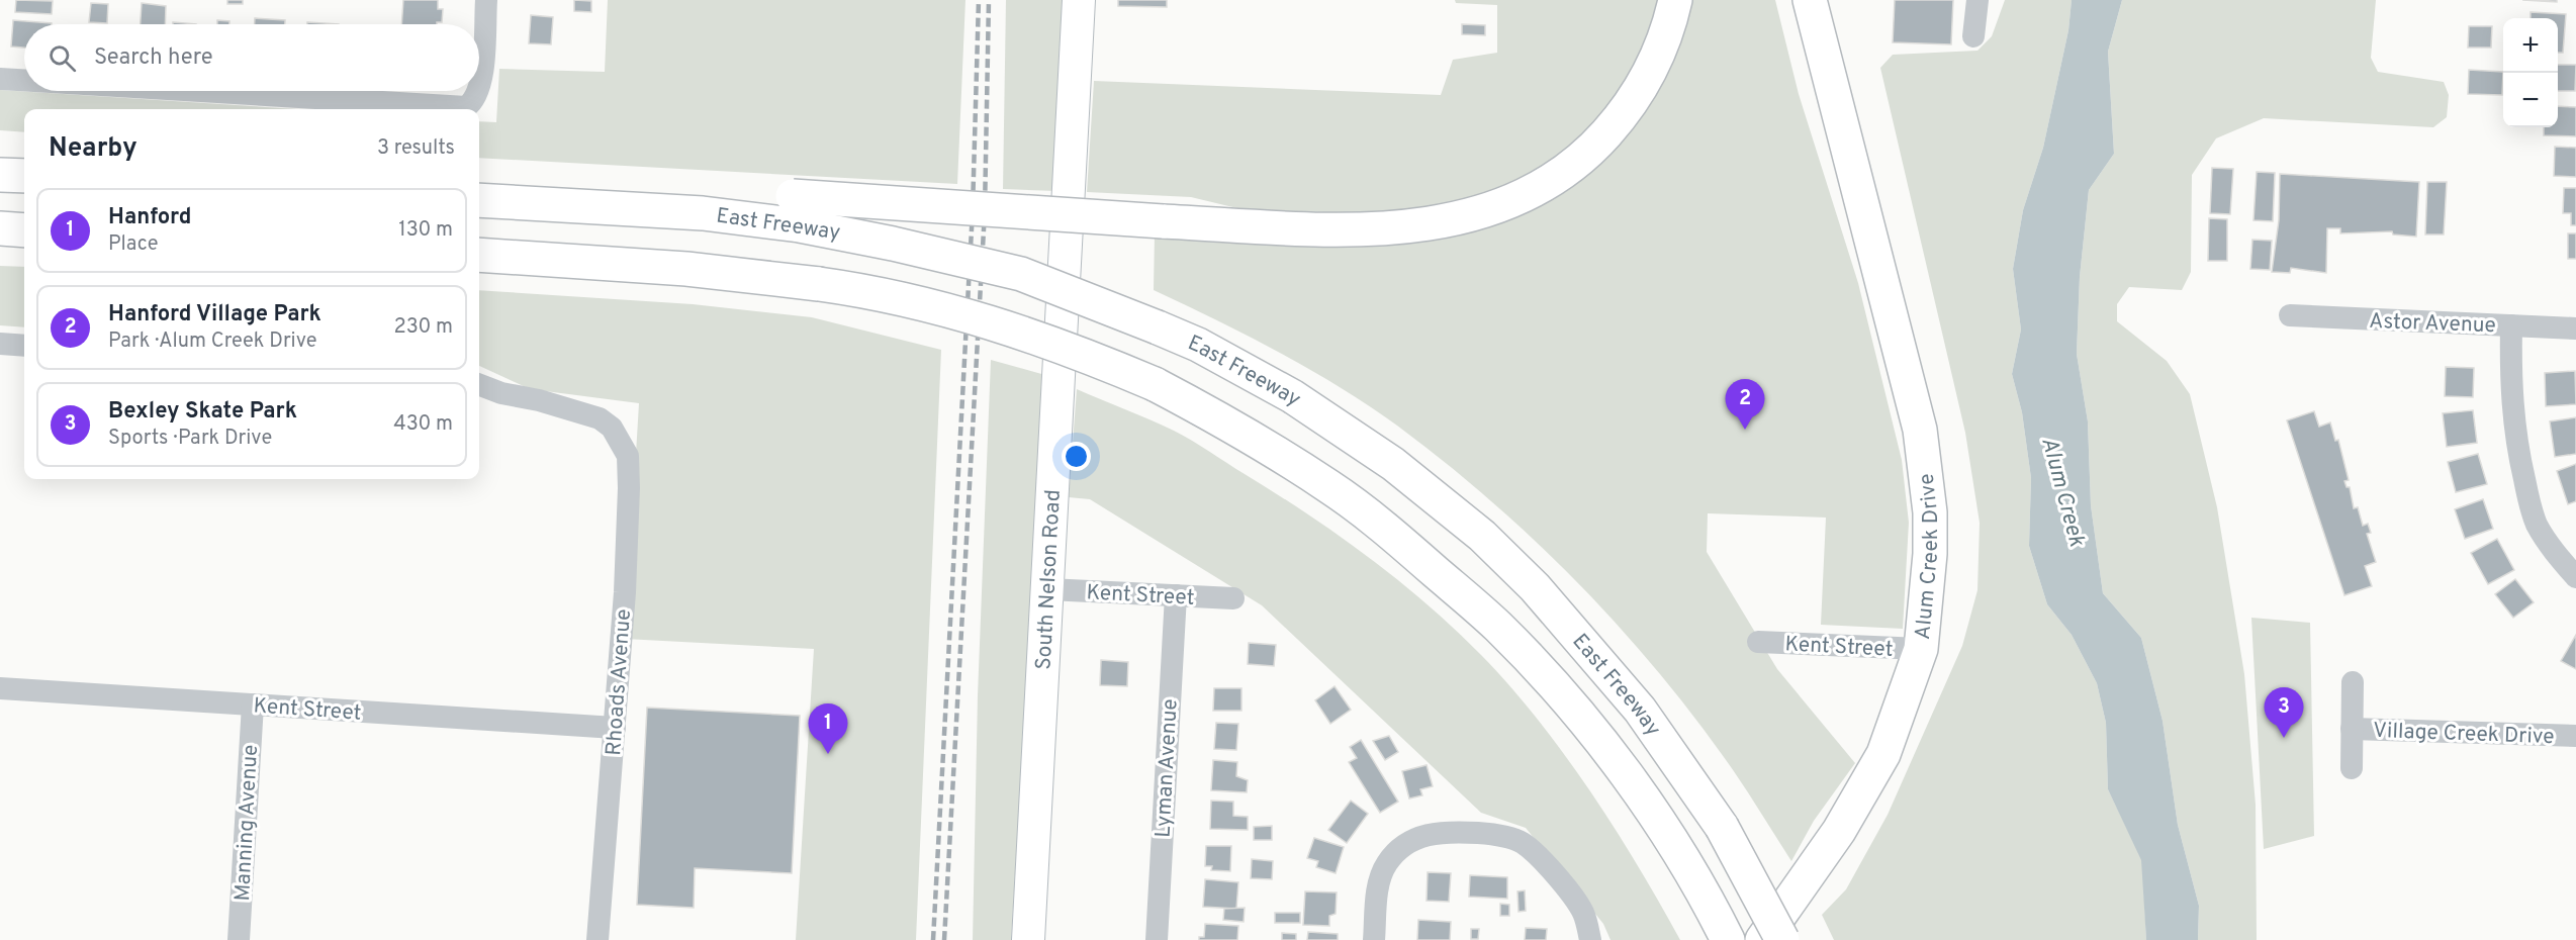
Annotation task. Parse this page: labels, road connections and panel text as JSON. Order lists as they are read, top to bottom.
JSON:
{
  "streets": {
    "main road": ["East Freeway", "Alum Creek Drive"],
    "street": [
      "Astor Avenue",
      "South Nelson Road",
      "Kent Street",
      "Rhoads Avenue",
      "Village Creek Drive",
      "Lyman Avenue",
      "Manning Avenue"
    ]
  },
  "crossings": [
    ["Alum Creek Drive", "Kent Street"],
    ["South Nelson Road", "Kent Street"],
    ["Kent Street", "Rhoads Avenue"],
    ["Kent Street", "Lyman Avenue"],
    ["Kent Street", "Manning Avenue"]
  ],
  "water": ["Alum Creek"],
  "page": {
    "map_buttons": ["+", "−"],
    "search": "Search here",
    "heading": ["Nearby", "3 results"],
    "list": [
      {
        "mark": "1",
        "name": "Hanford",
        "note": "Place",
        "value": "130 m"
      },
      {
        "mark": "2",
        "name": "Hanford Village Park",
        "note": "Park · Alum Creek Drive",
        "value": "230 m"
      },
      {
        "mark": "3",
        "name": "Bexley Skate Park",
        "note": "Sports · Park Drive",
        "value": "430 m"
      }
    ],
    "pins": ["2", "3", "1"]
  }
}
